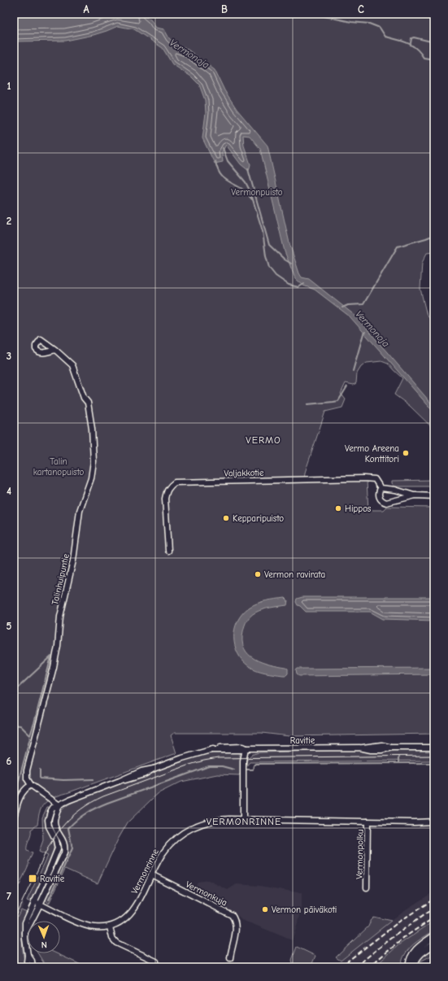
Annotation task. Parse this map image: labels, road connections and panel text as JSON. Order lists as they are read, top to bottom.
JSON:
{
  "streets": {
    "street": [
      "Valjakkotie",
      "Talinhuipuntie",
      "Ravitie",
      "Vermonpolku",
      "Vermonrinne",
      "Vermonkuja"
    ]
  },
  "crossings": [
    ["Ravitie", "Vermonrinne"],
    ["Vermonpolku", "Vermonrinne"],
    ["Vermonrinne", "Vermonkuja"]
  ],
  "districts": ["VERMO", "VERMONRINNE"],
  "water": ["Vermonoja"],
  "parks": ["Vermonpuisto", "Talin kartanopuisto"],
  "places": {
    "other": [
      "Vermo Areena Konttitori",
      "Hippos",
      "Kepparipuisto",
      "Vermon ravirata",
      "Vermon päiväkoti"
    ],
    "transit": ["Ravitie"]
  },
  "north": "bottom",
  "grid": {
    "columns": ["A", "B", "C"],
    "rows": [
      "1",
      "2",
      "3",
      "4",
      "5",
      "6",
      "7"
    ]
  }
}
